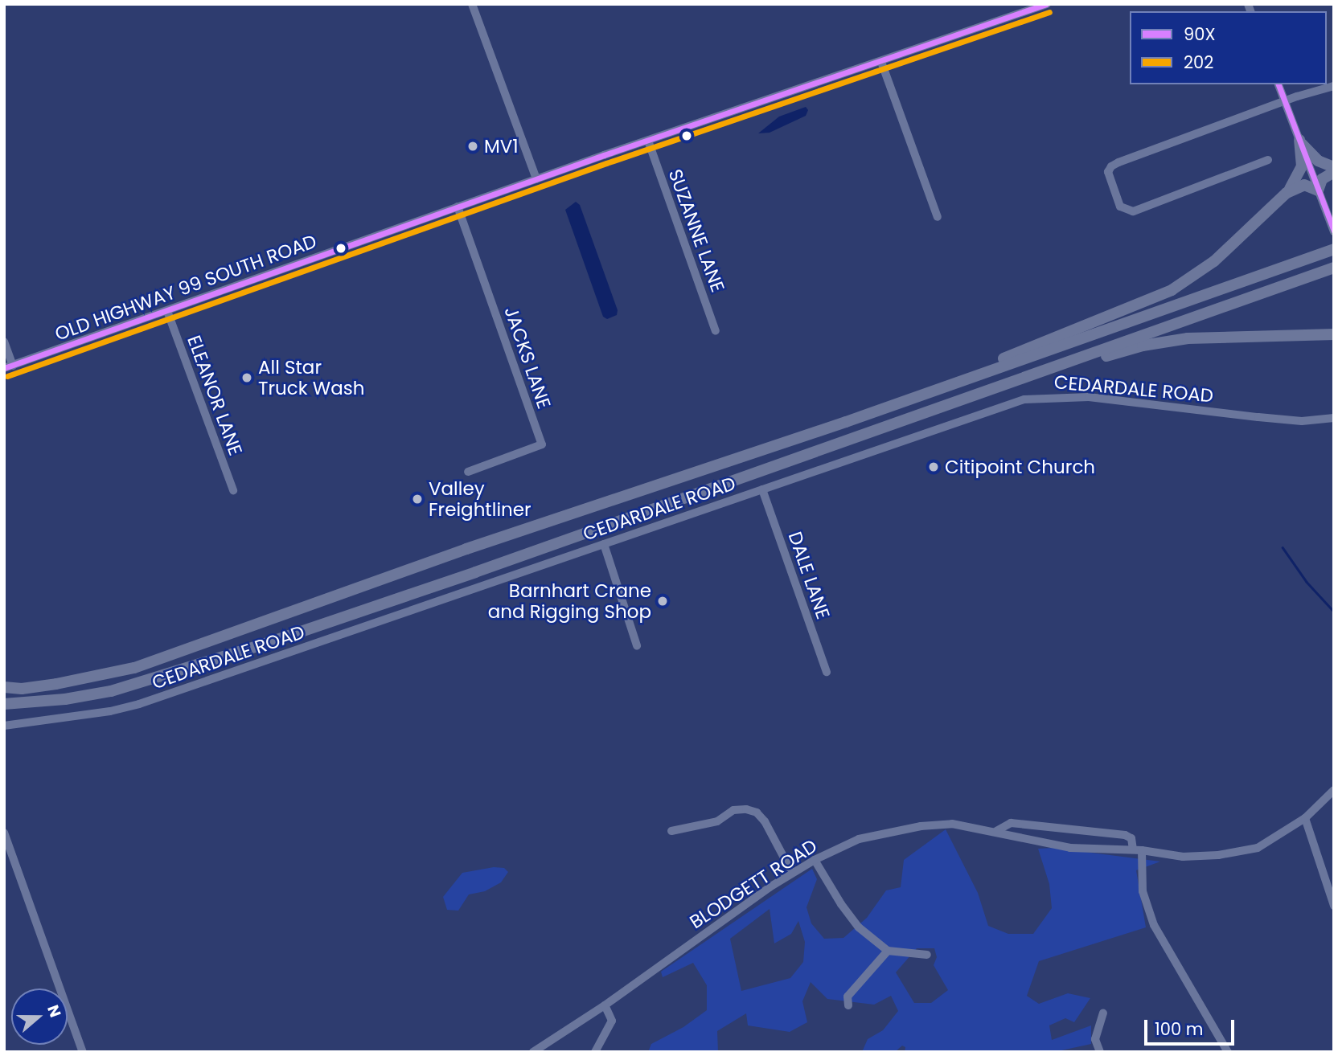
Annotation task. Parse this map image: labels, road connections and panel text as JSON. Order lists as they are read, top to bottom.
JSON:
{
  "streets": {
    "street": [
      "SUZANNE LANE",
      "OLD HIGHWAY 99 SOUTH ROAD",
      "JACKS LANE",
      "CEDARDALE ROAD",
      "ELEANOR LANE",
      "DALE LANE",
      "BLODGETT ROAD"
    ]
  },
  "crossings": [
    ["SUZANNE LANE", "OLD HIGHWAY 99 SOUTH ROAD"],
    ["OLD HIGHWAY 99 SOUTH ROAD", "JACKS LANE"],
    ["OLD HIGHWAY 99 SOUTH ROAD", "ELEANOR LANE"],
    ["CEDARDALE ROAD", "DALE LANE"]
  ],
  "places": [
    "MV1",
    "All Star Truck Wash",
    "Citipoint Church",
    "Valley Freightliner",
    "Barnhart Crane and Rigging Shop"
  ],
  "lines": ["transit line 90X", "transit line 202"],
  "legend": ["90X", "202"],
  "scale_bar": "100 m",
  "north": "right"
}
